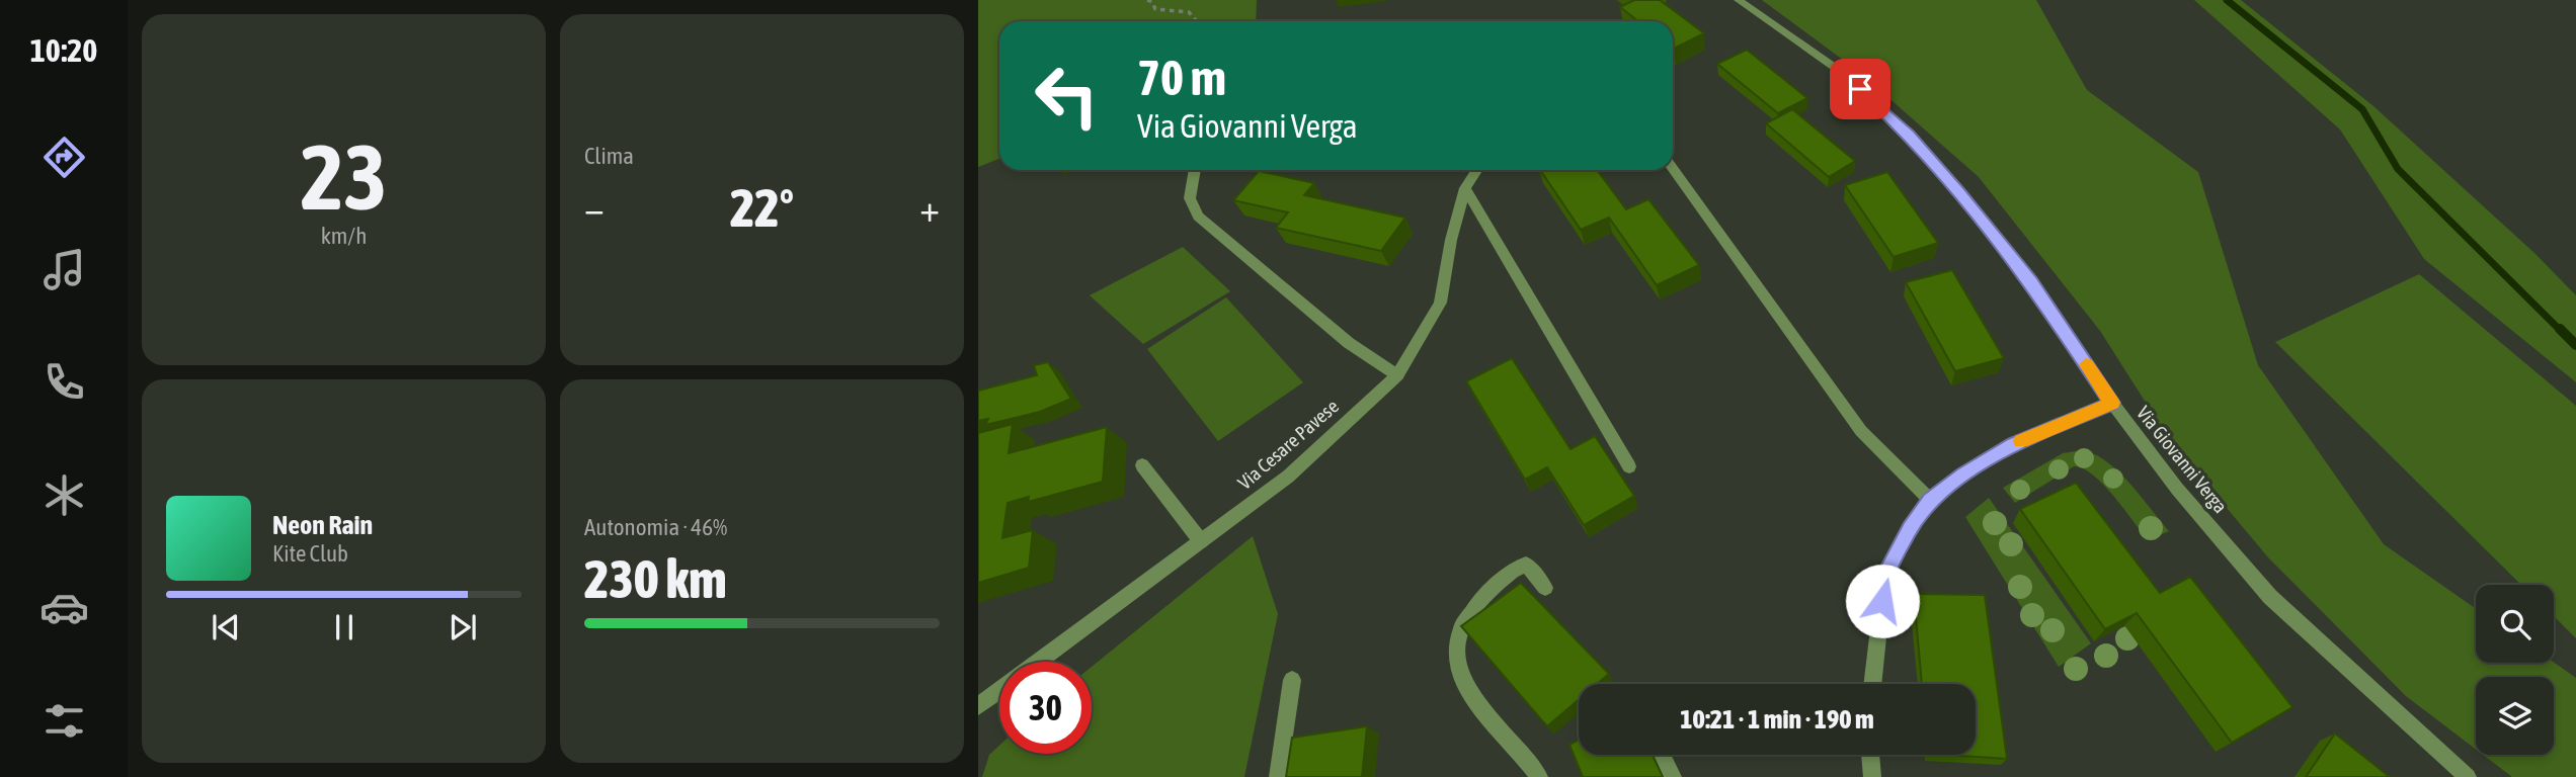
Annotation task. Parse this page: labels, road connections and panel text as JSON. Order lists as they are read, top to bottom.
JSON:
{
  "streets": {
    "street": ["Via Cesare Pavese", "Via Giovanni Verga"]
  },
  "page": {
    "tabs": "10:20",
    "tile": [
      ["23", "km/h"],
      "Clima",
      ["Autonomia · 46%", "230 km"]
    ],
    "turn": ["70 m", "Via Giovanni Verga"],
    "heat": ["−", "22°", "+"],
    "song": ["Neon Rain", "Kite Club"],
    "limit": "30",
    "trip": "10:21 · 1 min · 190 m"
  }
}
